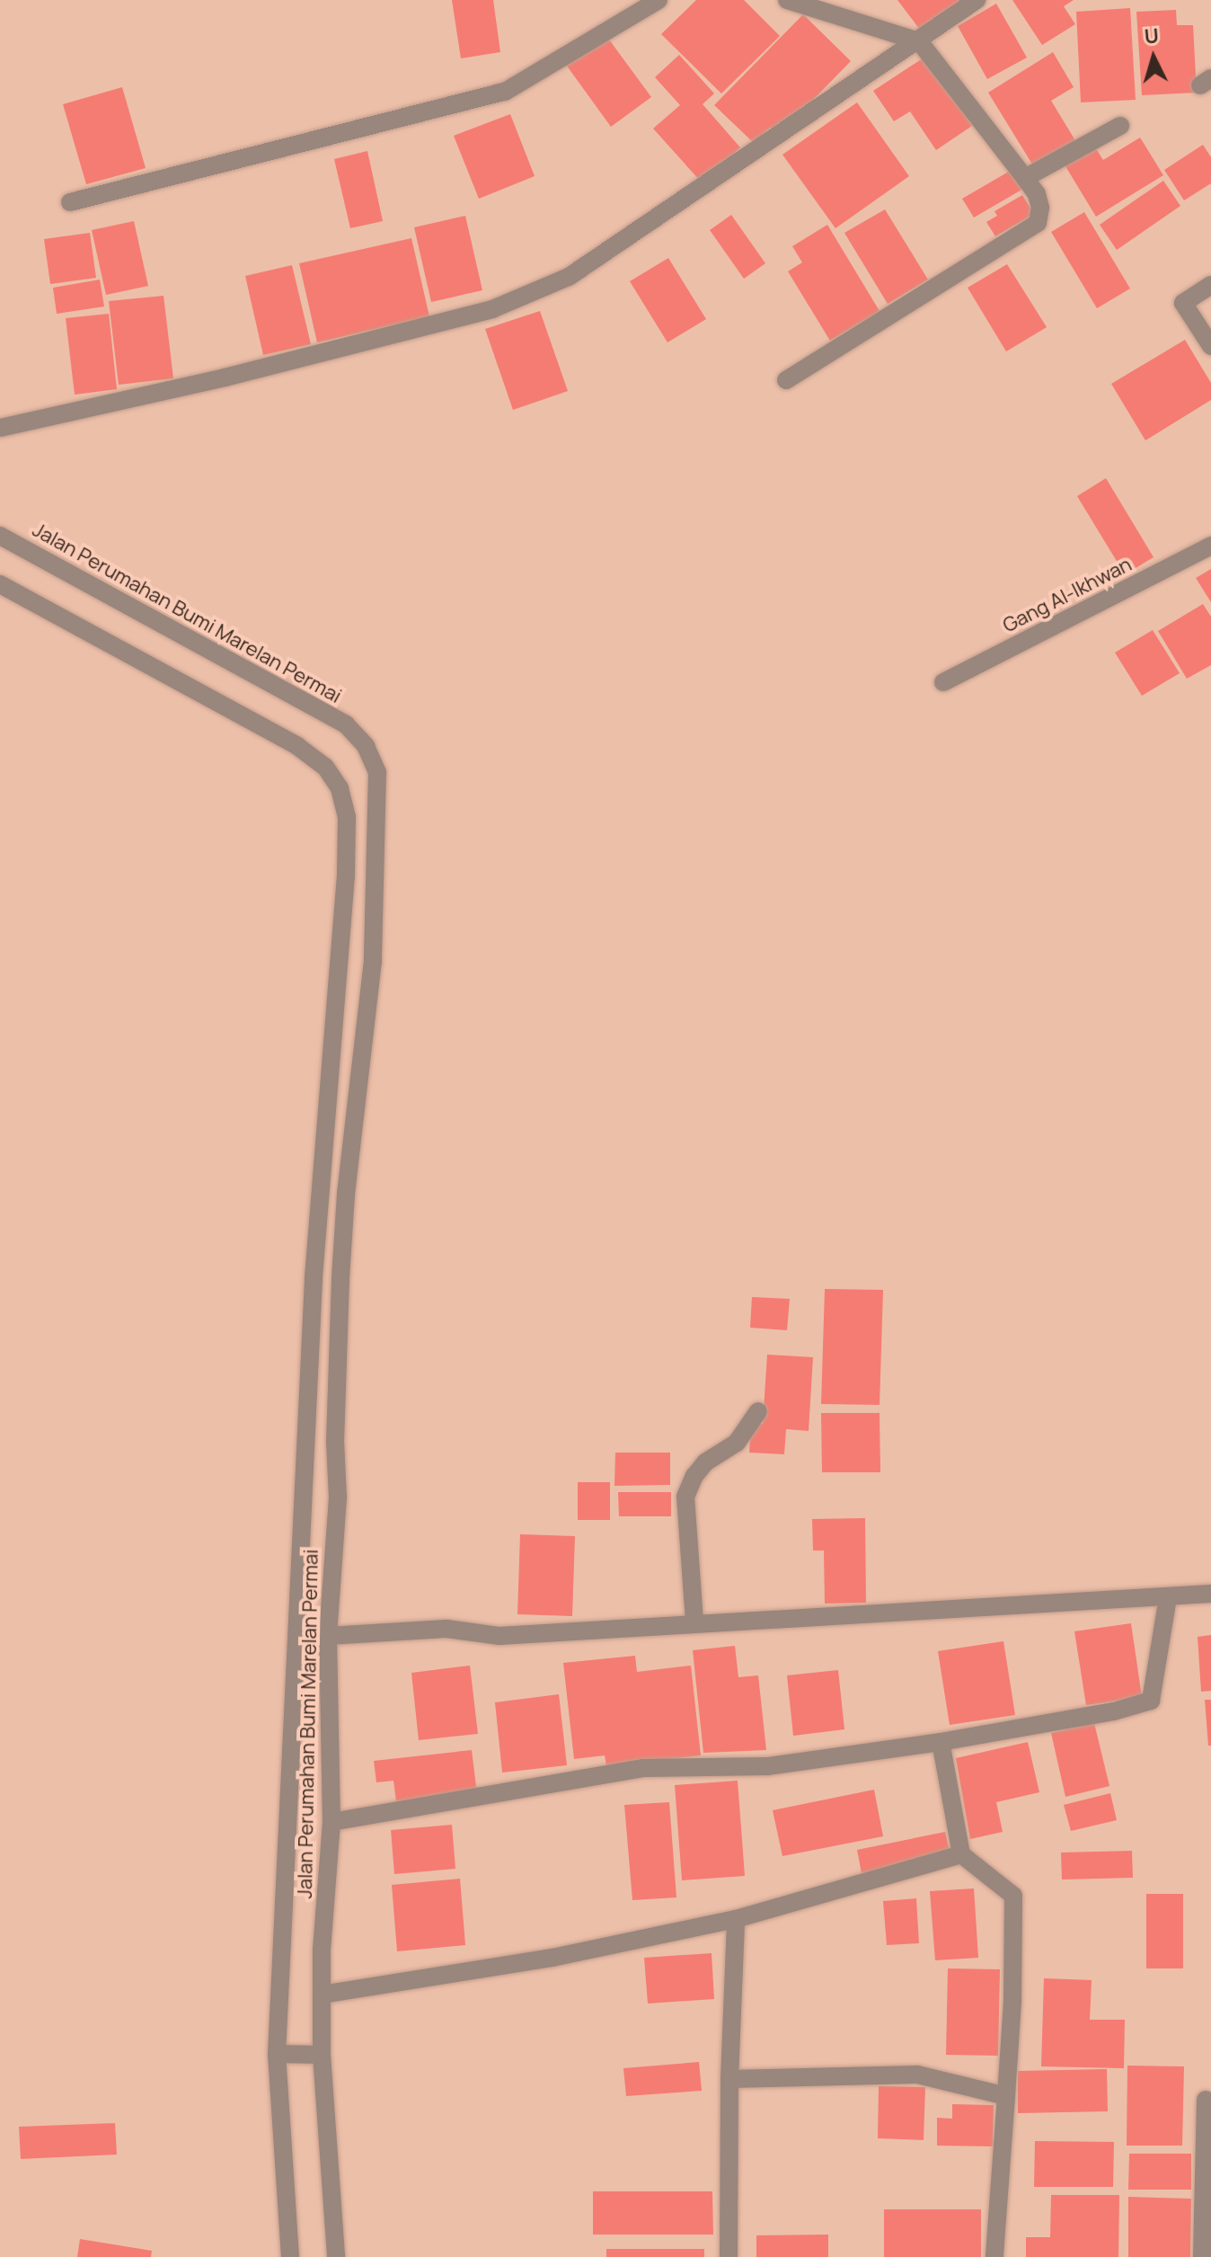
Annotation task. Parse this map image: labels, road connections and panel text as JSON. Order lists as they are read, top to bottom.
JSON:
{
  "streets": {
    "street": ["Gang Al-Ikhwan", "Jalan Perumahan Bumi Marelan Permai"]
  },
  "north": "top"
}
